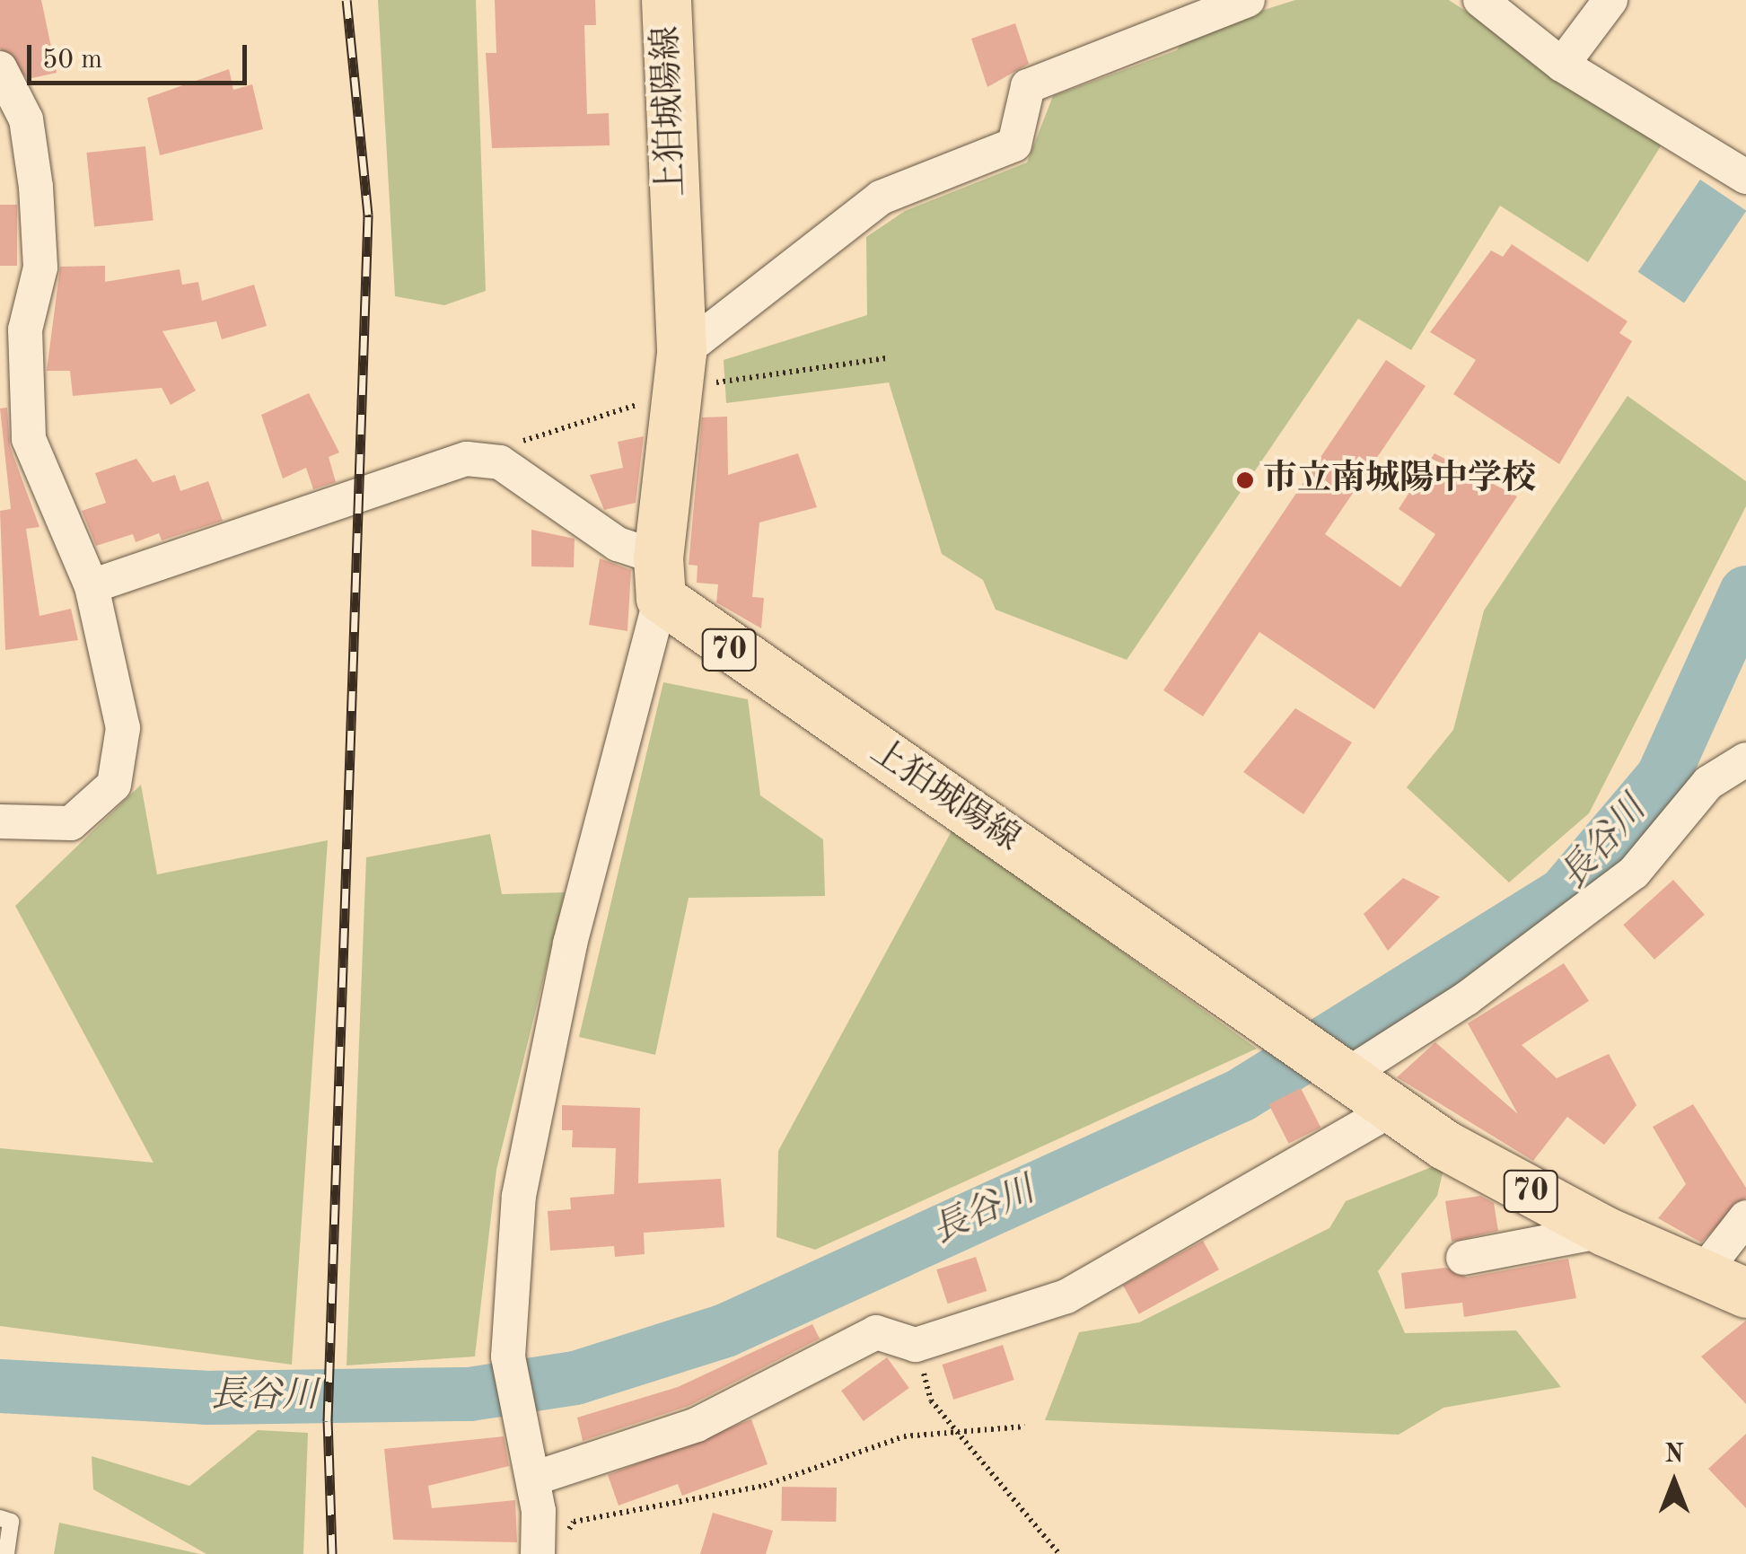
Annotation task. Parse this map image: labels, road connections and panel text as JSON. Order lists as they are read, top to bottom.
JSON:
{
  "streets": {
    "main road": ["上狛城陽線", "70"]
  },
  "water": ["長谷川"],
  "places": ["市立南城陽中学校"],
  "scale_bar": "50 m",
  "north": "top"
}
